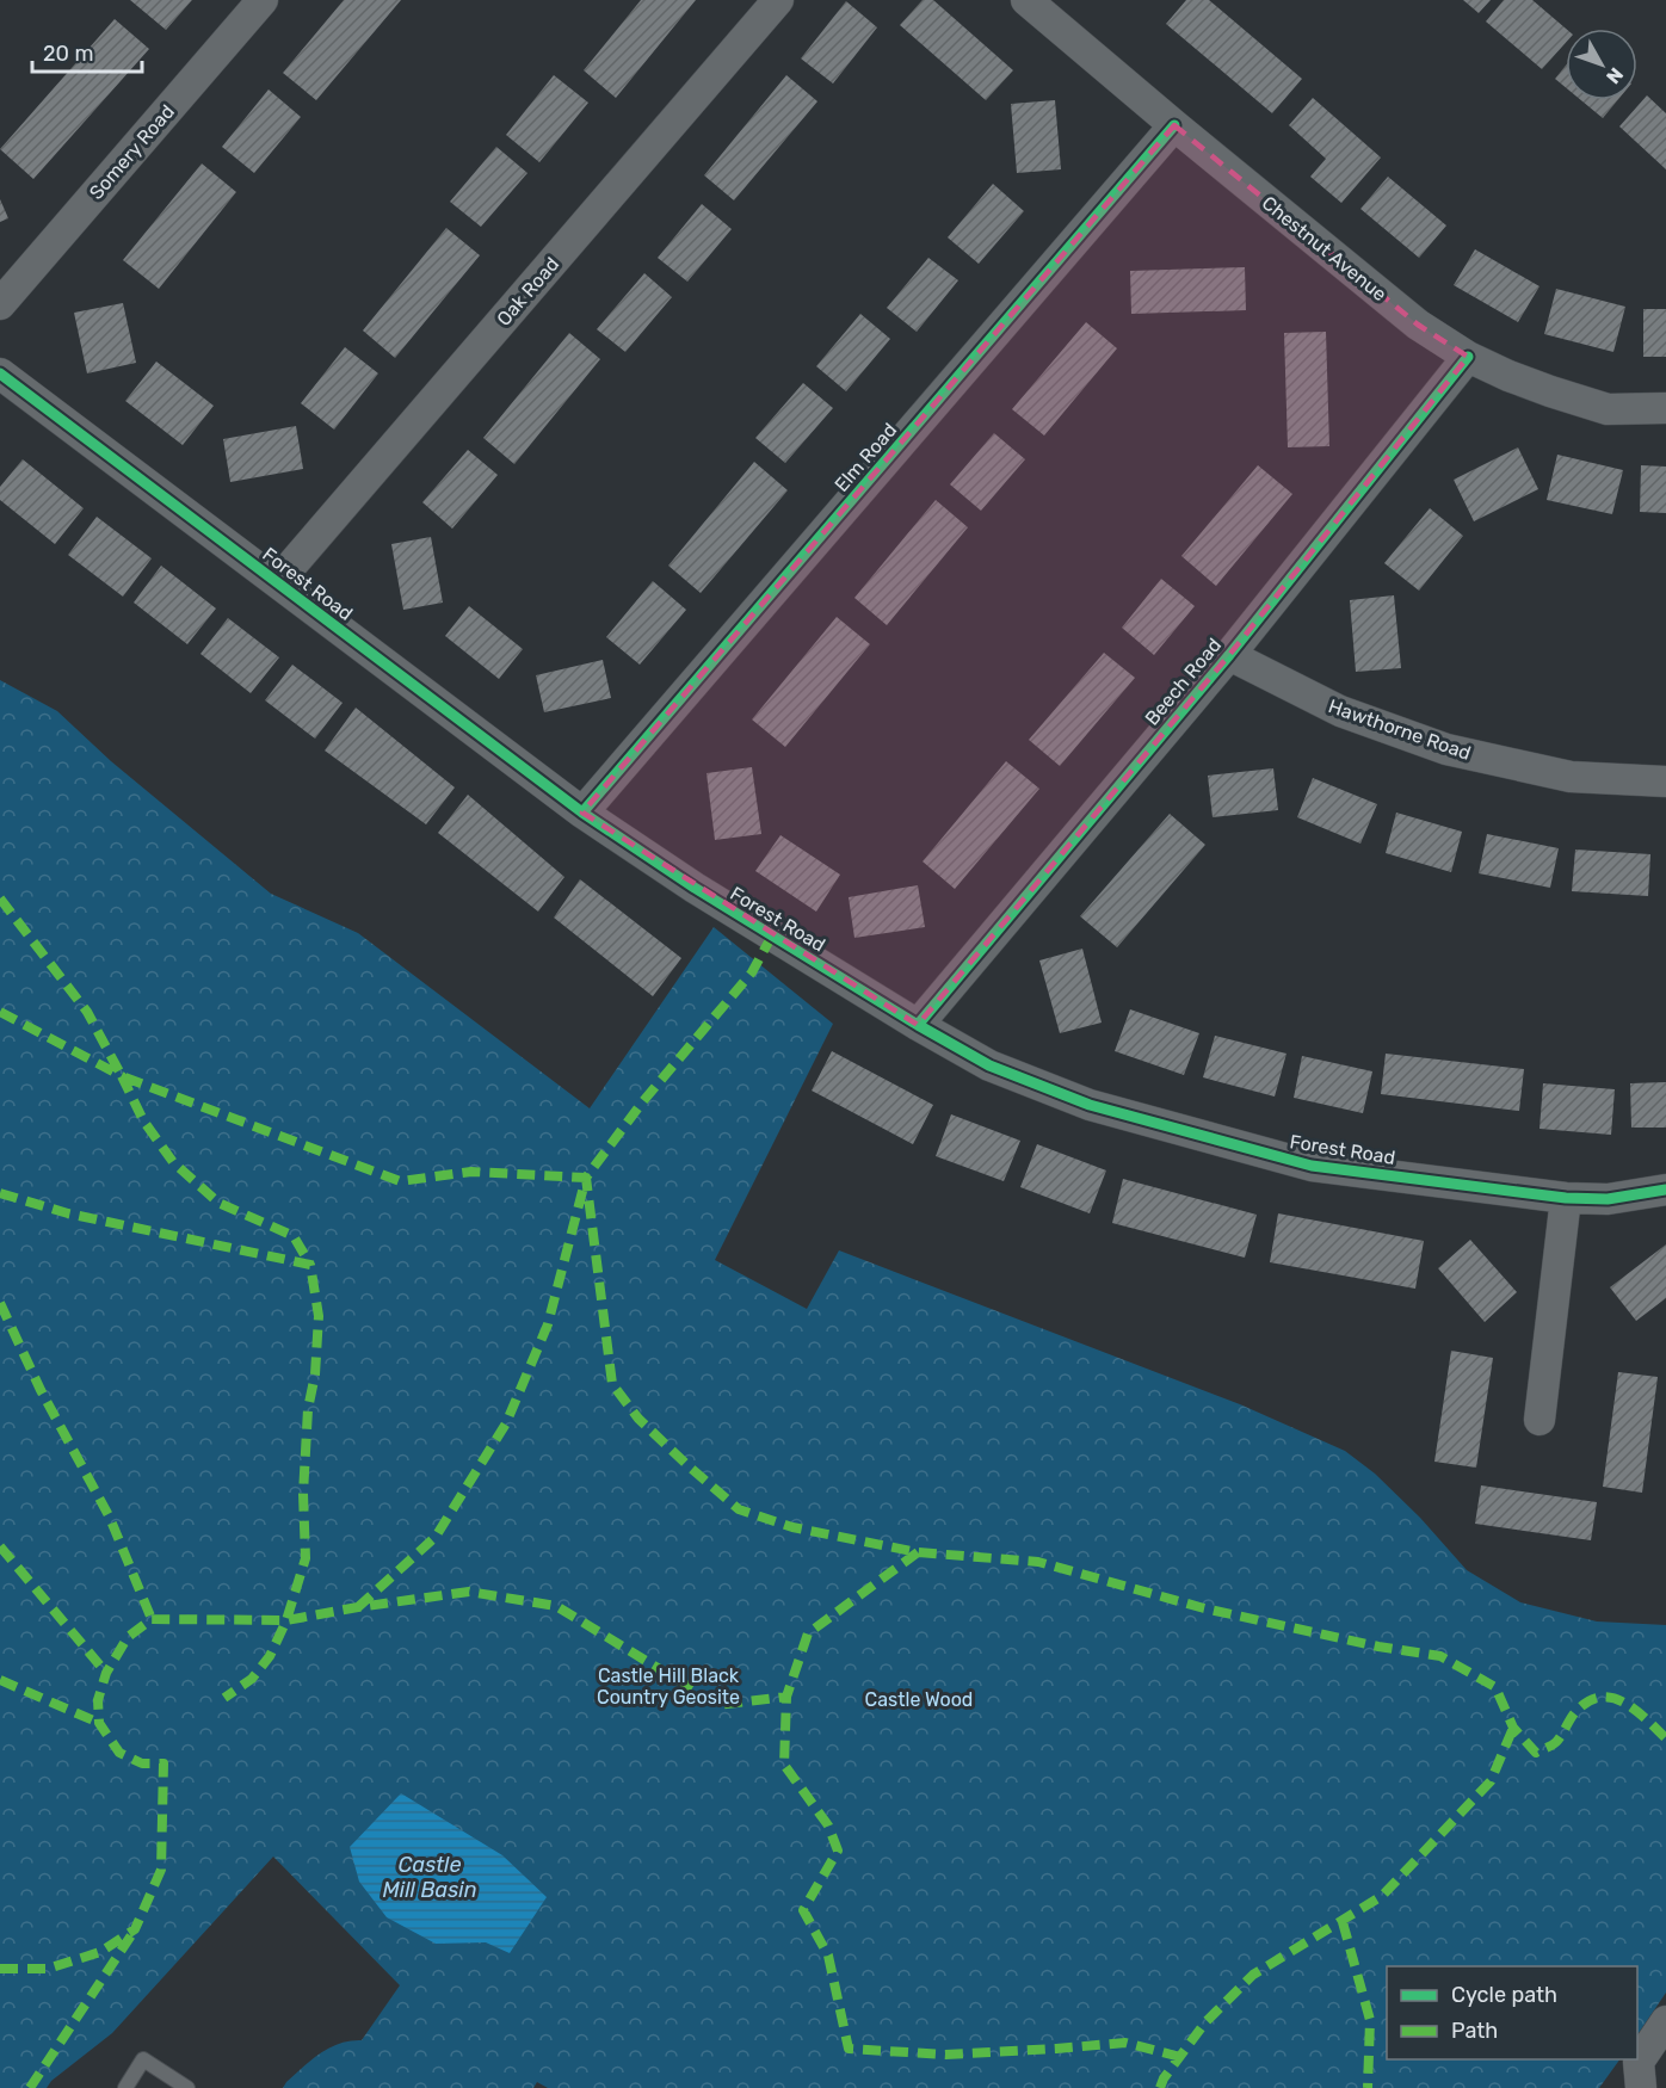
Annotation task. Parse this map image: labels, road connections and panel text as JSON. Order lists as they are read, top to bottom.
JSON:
{
  "streets": {
    "street": [
      "Somery Road",
      "Chestnut Avenue",
      "Oak Road",
      "Elm Road",
      "Forest Road",
      "Beech Road",
      "Hawthorne Road"
    ]
  },
  "crossings": [
    ["Chestnut Avenue", "Elm Road"],
    ["Chestnut Avenue", "Beech Road"],
    ["Oak Road", "Forest Road"],
    ["Elm Road", "Forest Road"],
    ["Forest Road", "Beech Road"],
    ["Beech Road", "Hawthorne Road"]
  ],
  "water": ["Castle Mill Basin"],
  "parks": ["Castle Hill Black Country Geosite", "Castle Wood"],
  "legend": ["Cycle path", "Path"],
  "scale_bar": "20 m",
  "north": "bottom right"
}
